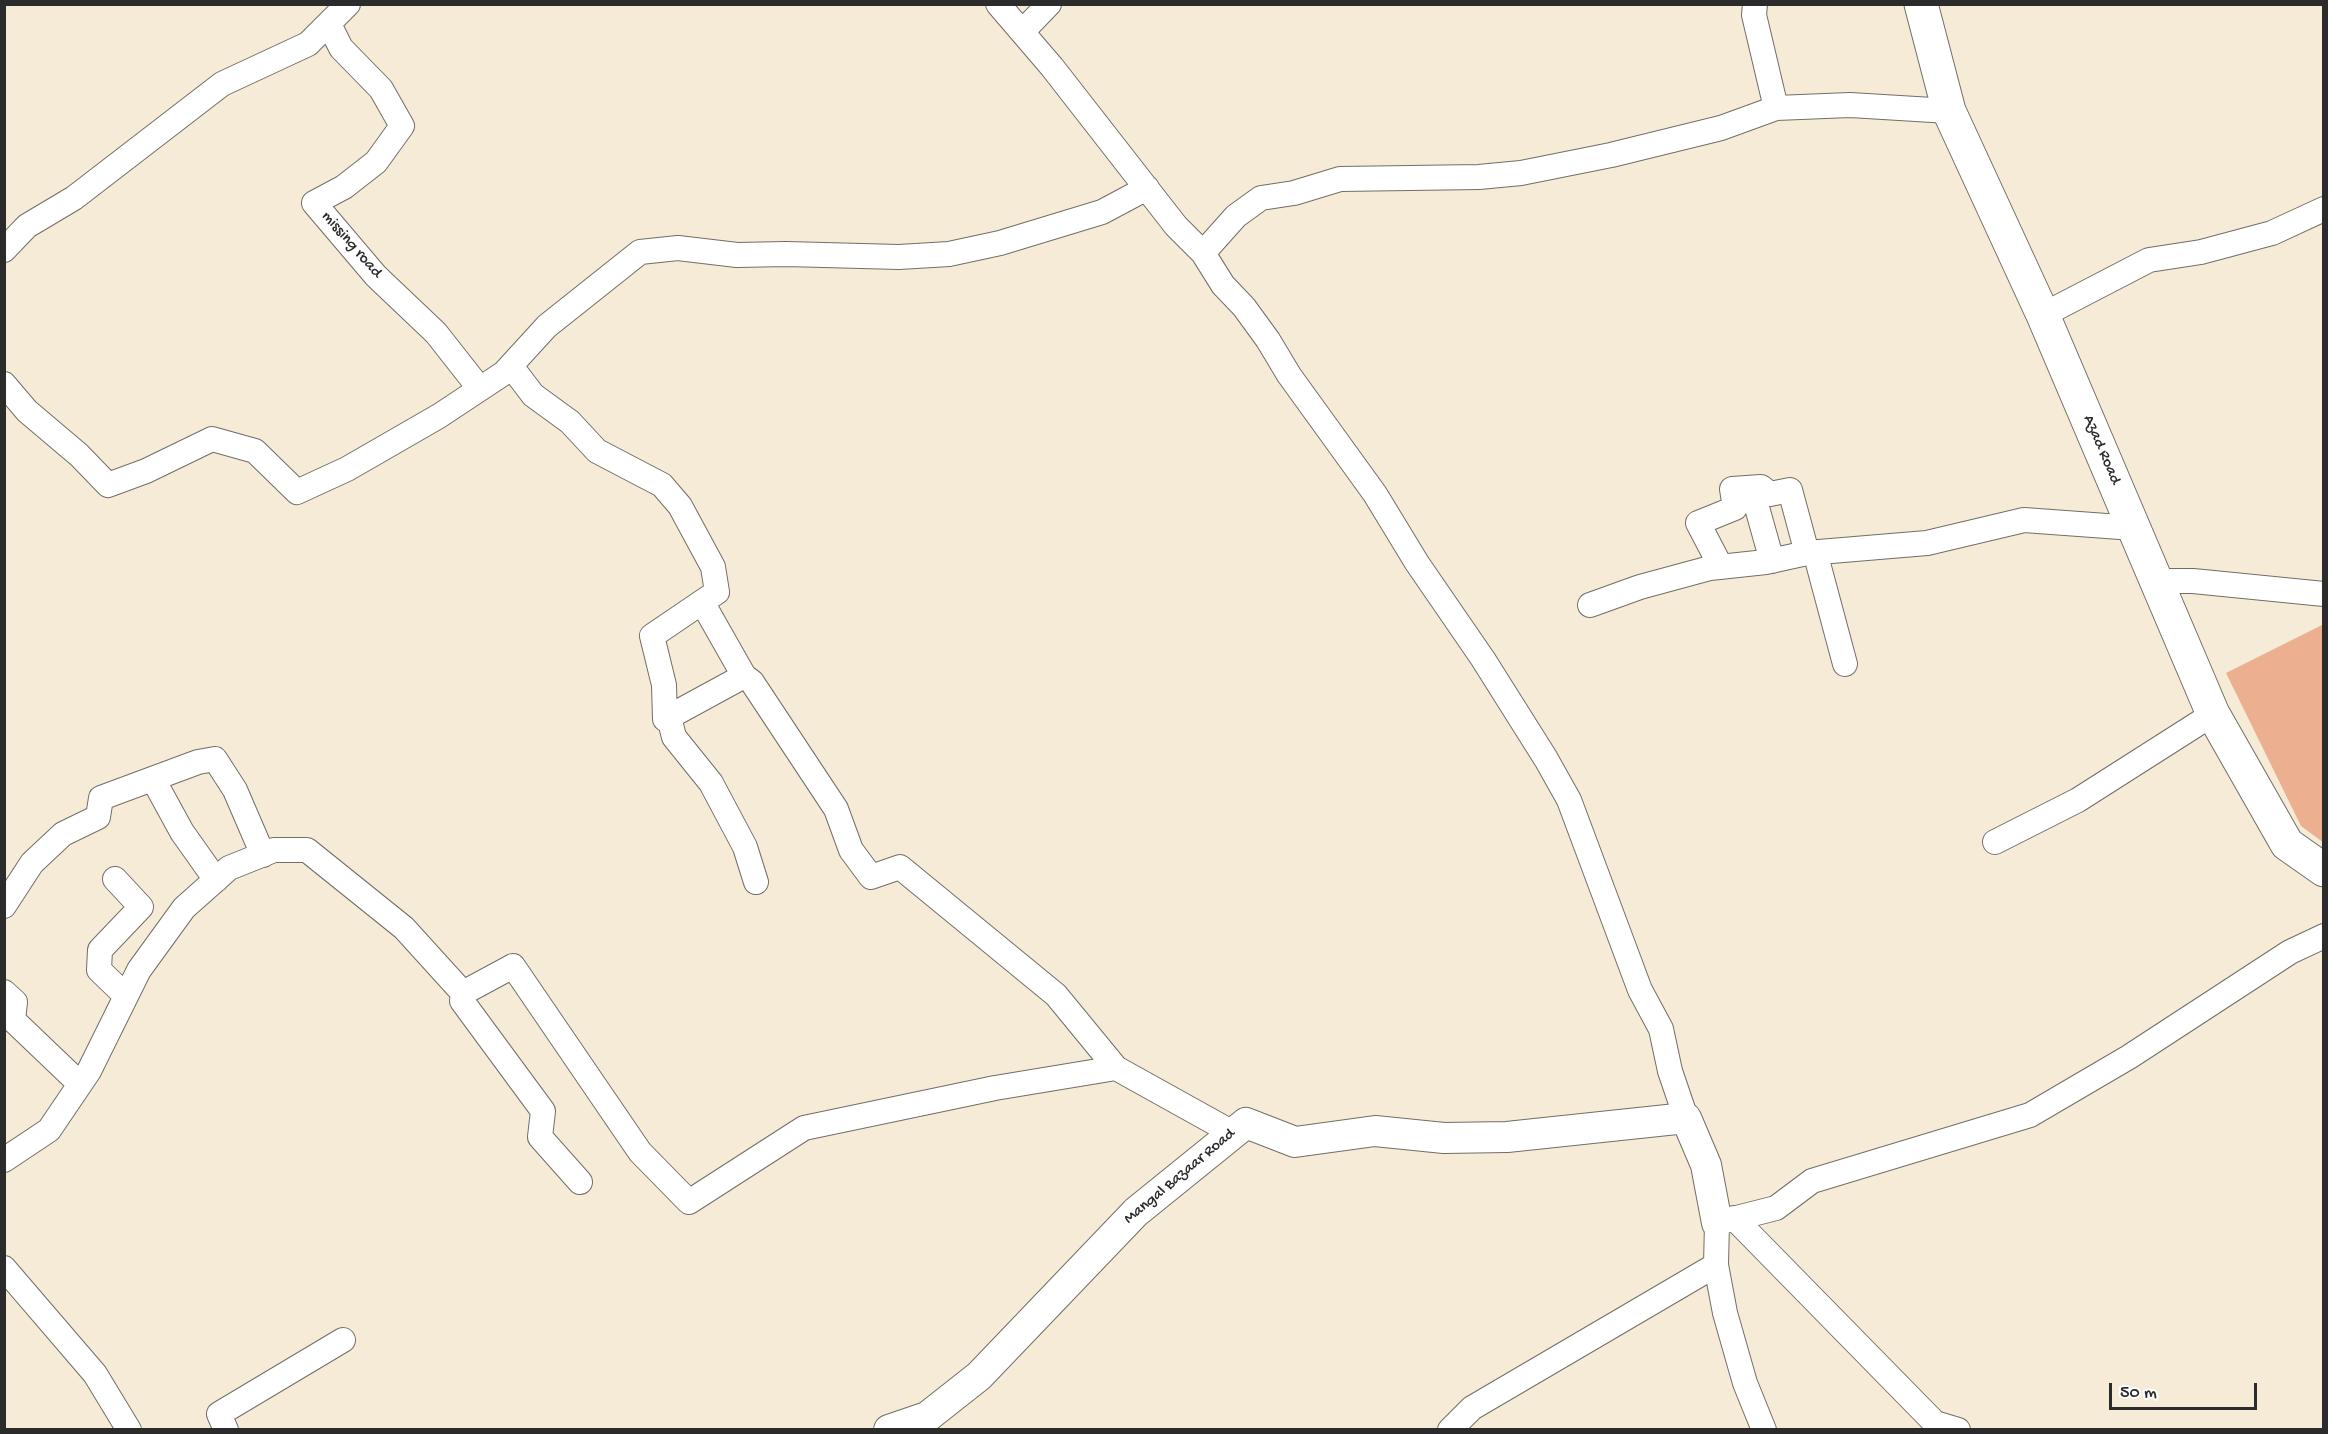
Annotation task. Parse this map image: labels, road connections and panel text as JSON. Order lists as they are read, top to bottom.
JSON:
{
  "streets": {
    "main road": ["Azad Road"],
    "street": ["missing road", "Mangal Bazaar Road"]
  },
  "scale_bar": "50 m"
}
